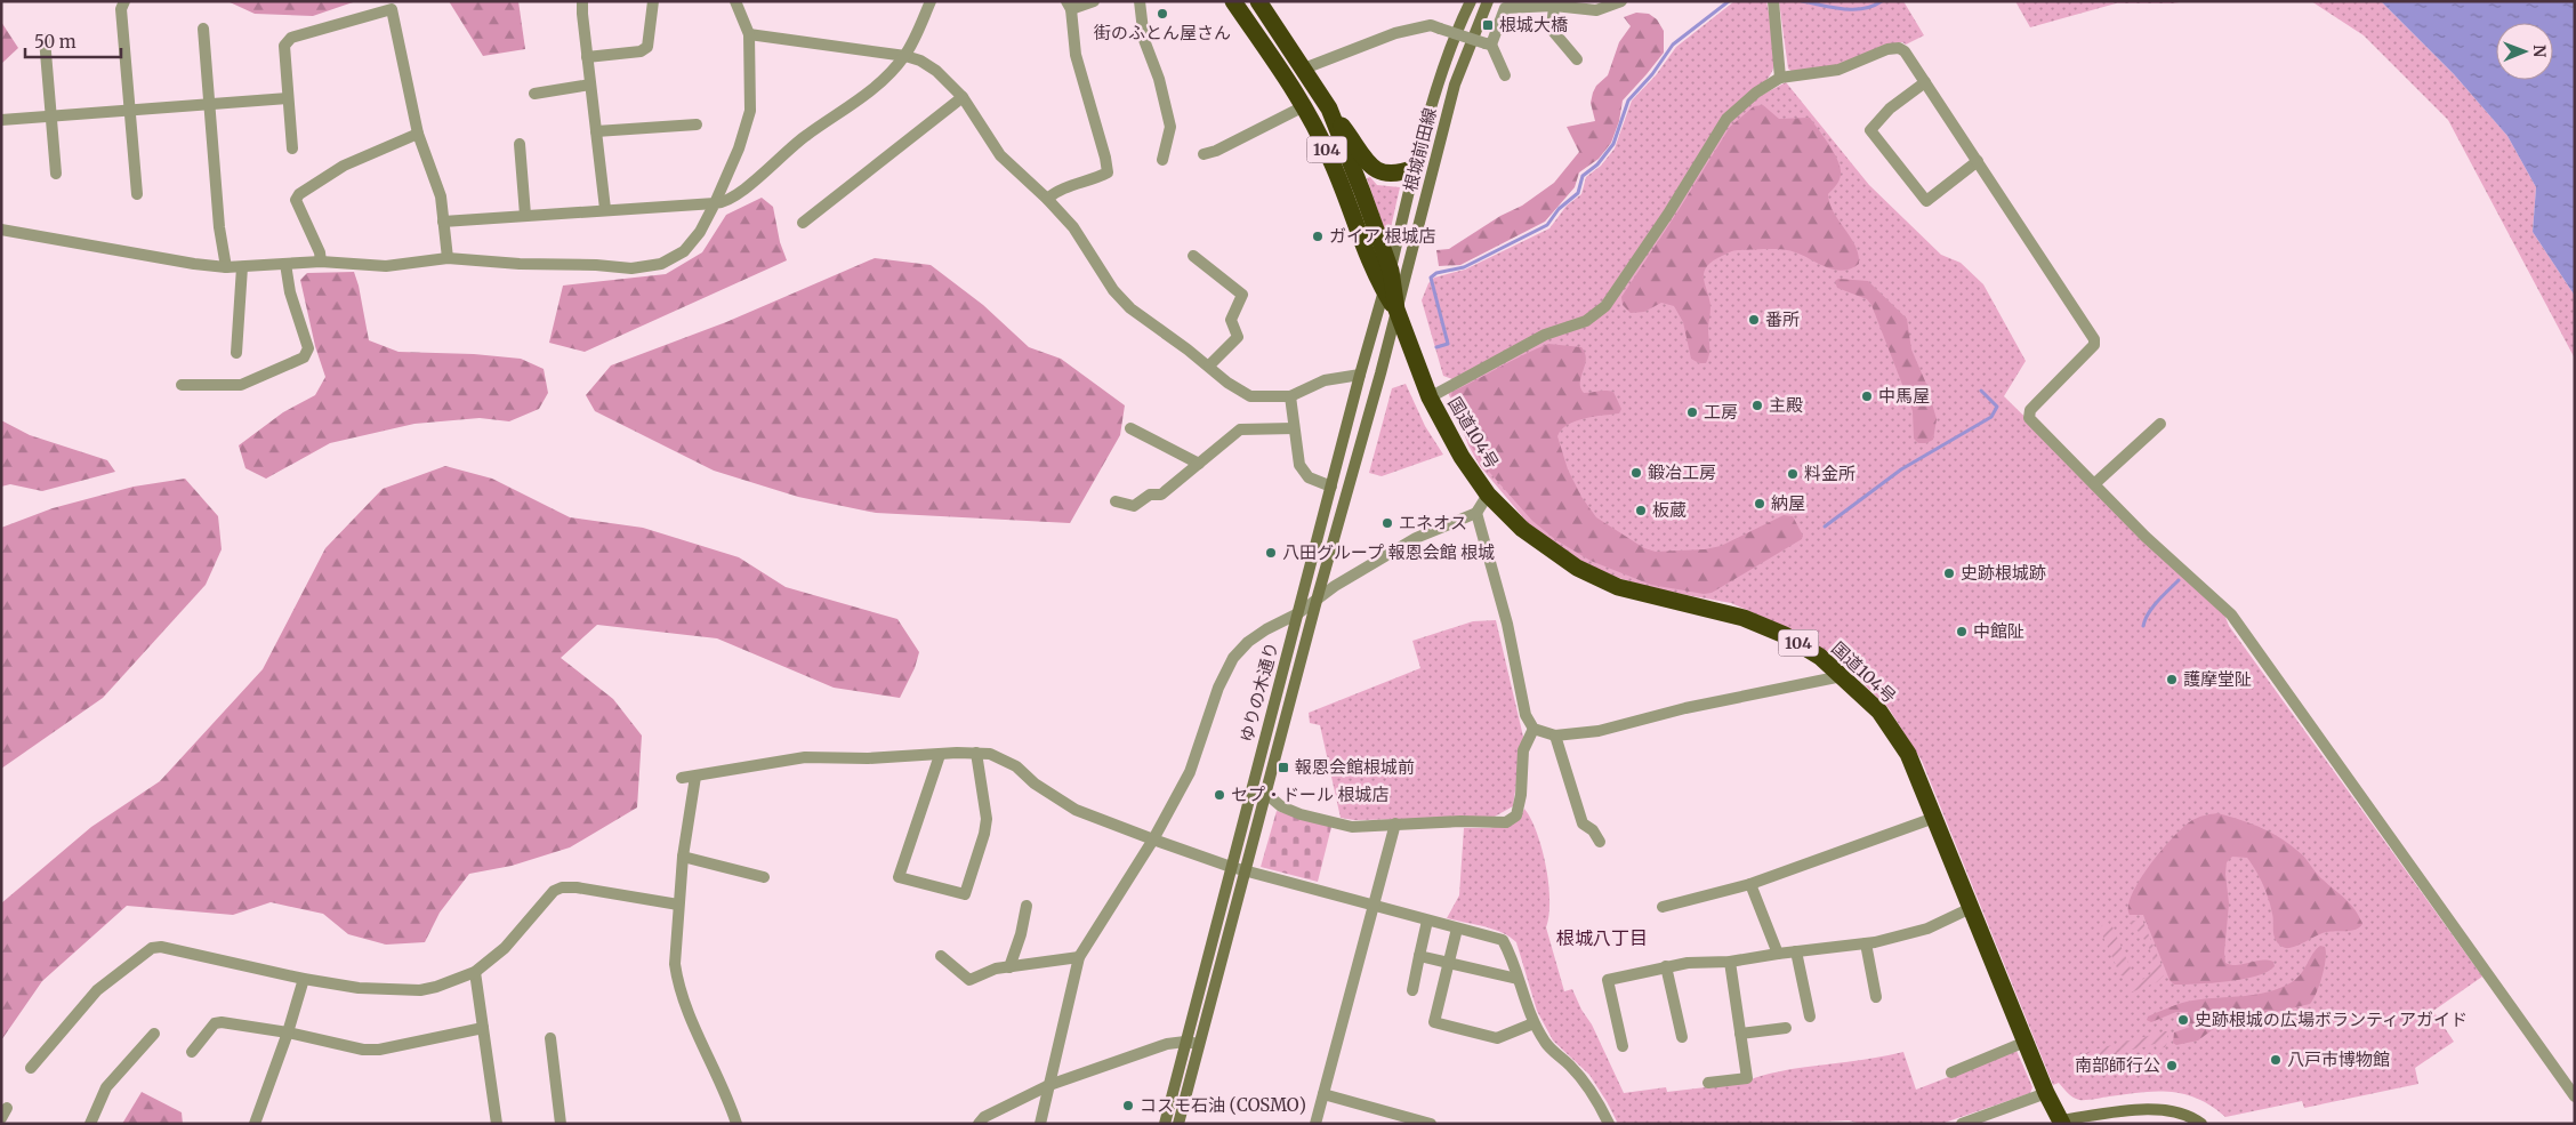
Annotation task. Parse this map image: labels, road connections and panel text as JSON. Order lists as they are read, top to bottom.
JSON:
{
  "streets": {
    "highway": ["104", "国道104号"],
    "street": ["根城前田線", "ゆりの木通り"]
  },
  "crossings": [
    ["根城前田線", "国道104号"],
    ["根城前田線", "ゆりの木通り"],
    ["国道104号", "ゆりの木通り"]
  ],
  "districts": ["根城八丁目"],
  "places": {
    "other": [
      "街のふとん屋さん",
      "ガイア 根城店",
      "番所",
      "中馬屋",
      "主殿",
      "工房",
      "鍛冶工房",
      "料金所",
      "納屋",
      "板蔵",
      "エネオス",
      "八田グループ 報恩会館 根城",
      "史跡根城跡",
      "中館阯",
      "護摩堂阯",
      "セプ・ドール 根城店",
      "史跡根城の広場ボランティアガイド",
      "八戸市博物館",
      "南部師行公",
      "コスモ石油 (COSMO)"
    ],
    "transit": ["根城大橋", "報恩会館根城前"]
  },
  "scale_bar": "50 m",
  "north": "right"
}
